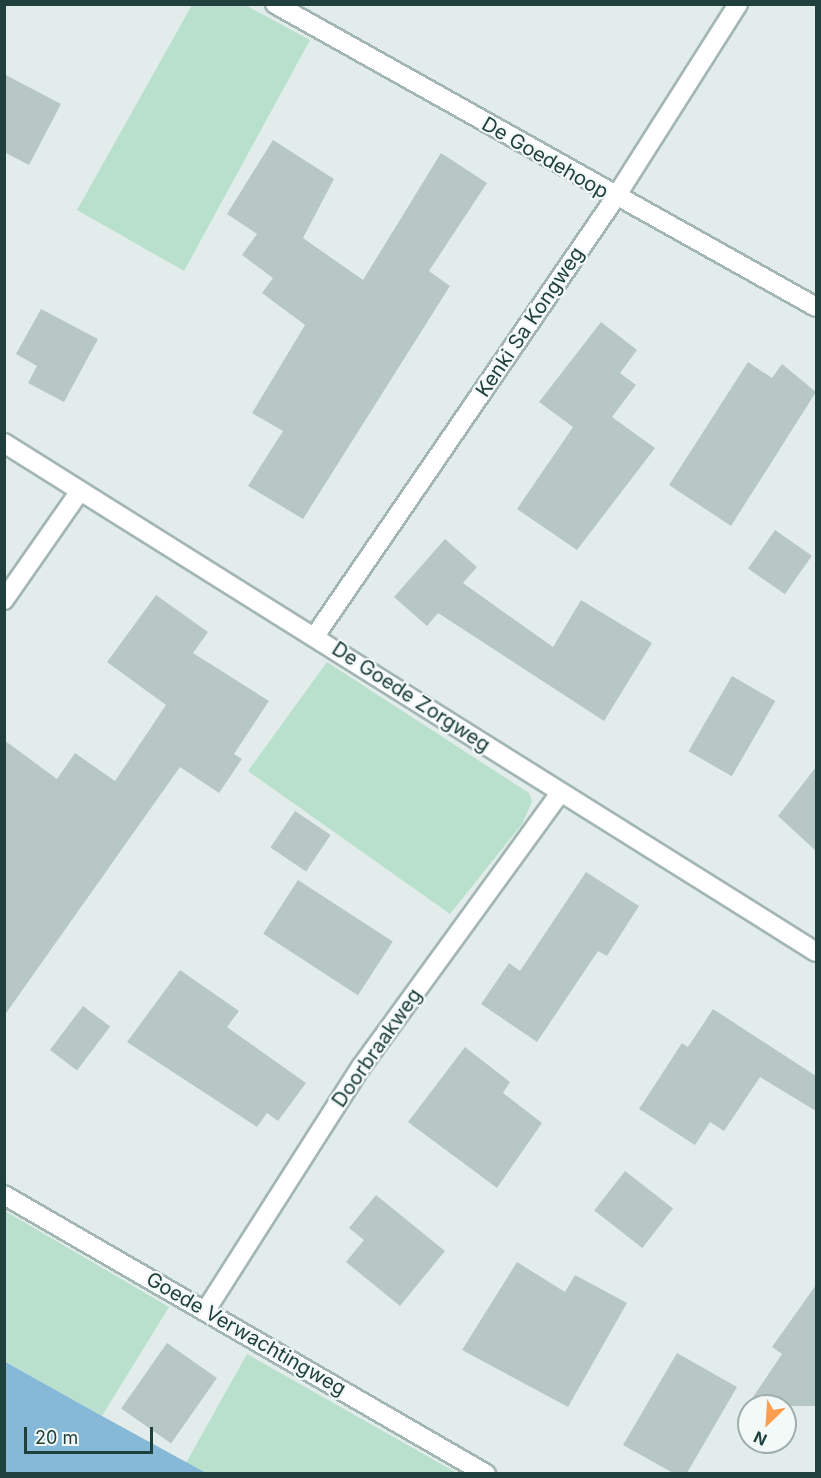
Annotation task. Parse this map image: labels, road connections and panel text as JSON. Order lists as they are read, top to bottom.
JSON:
{
  "streets": {
    "street": [
      "De Goedehoop",
      "Kenki Sa Kongweg",
      "De Goede Zorgweg",
      "Doorbraakweg",
      "Goede Verwachtingweg"
    ]
  },
  "crossings": [
    ["De Goedehoop", "Kenki Sa Kongweg"],
    ["Kenki Sa Kongweg", "De Goede Zorgweg"],
    ["De Goede Zorgweg", "Doorbraakweg"],
    ["Doorbraakweg", "Goede Verwachtingweg"]
  ],
  "scale_bar": "20 m",
  "north": "bottom left"
}
